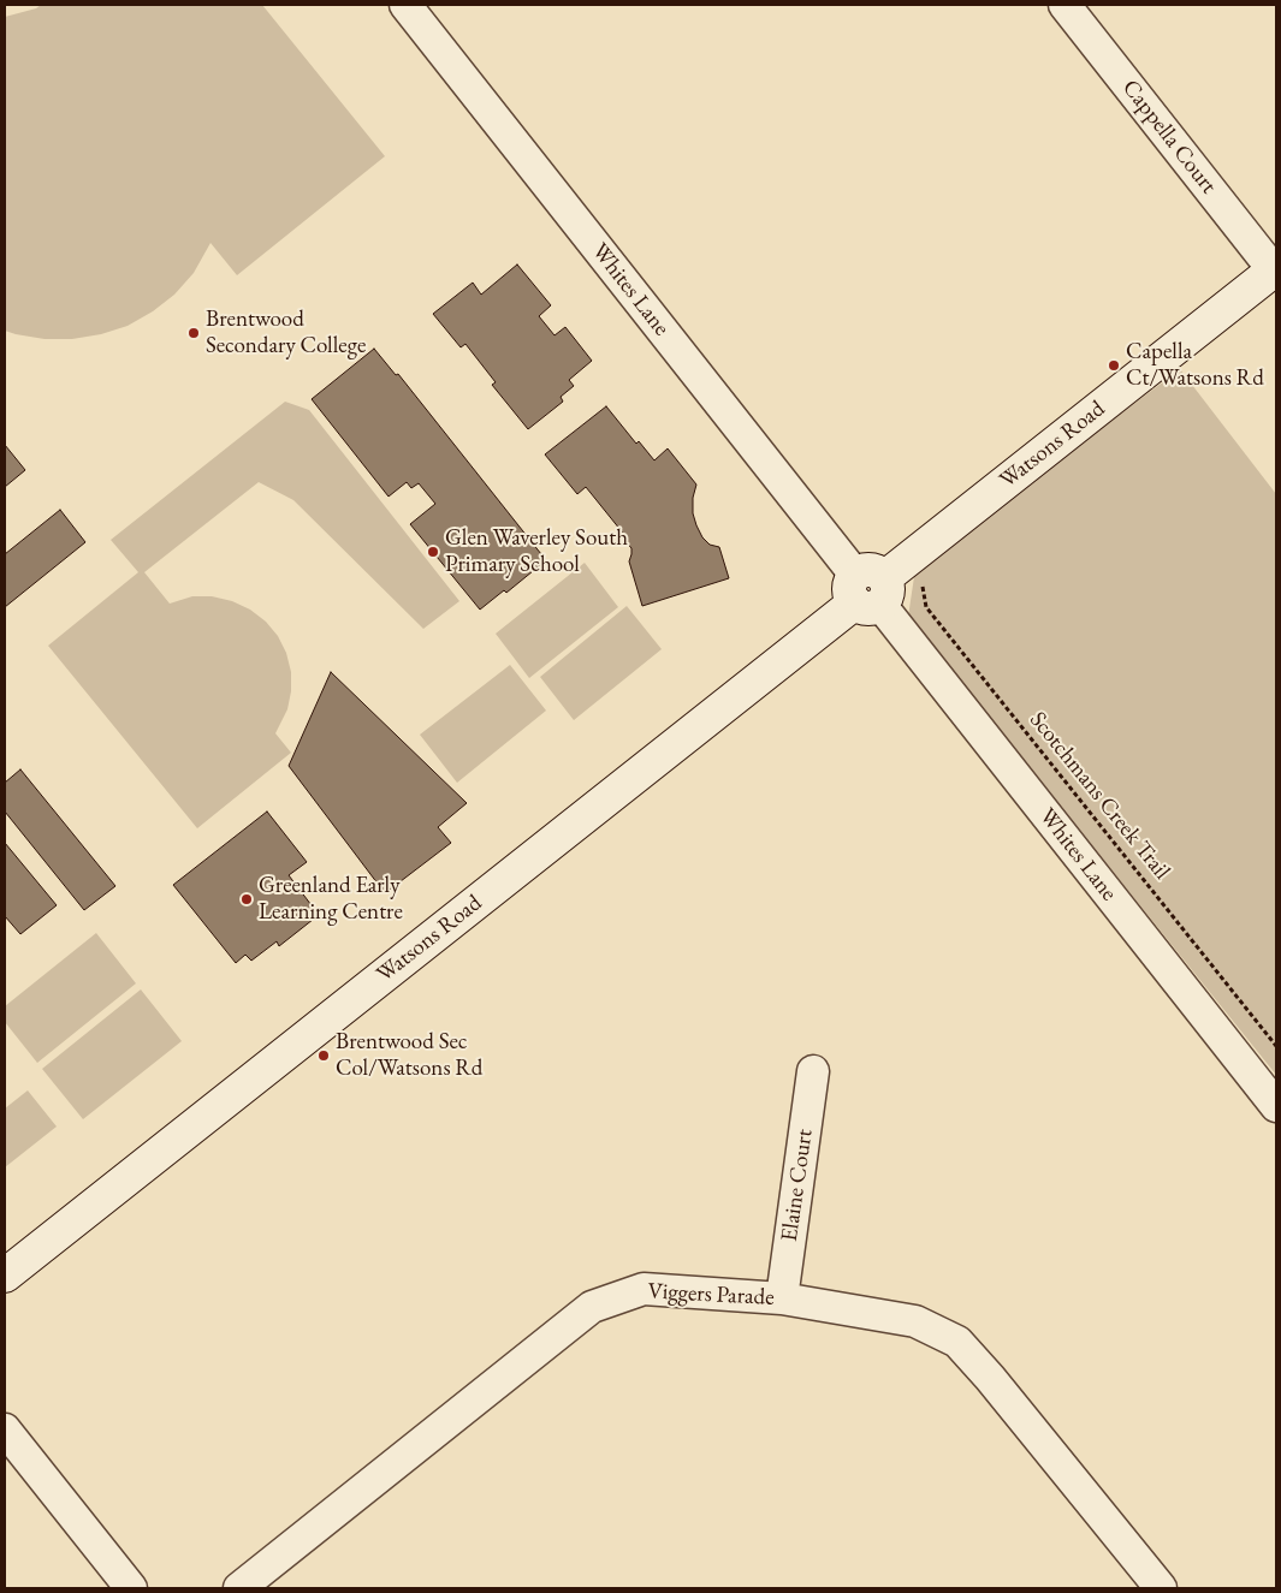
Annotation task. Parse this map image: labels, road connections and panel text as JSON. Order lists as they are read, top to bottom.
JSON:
{
  "streets": {
    "street": [
      "Cappella Court",
      "Whites Lane",
      "Watsons Road",
      "Elaine Court",
      "Viggers Parade"
    ],
    "path": ["Scotchmans Creek Trail"]
  },
  "crossings": [
    ["Cappella Court", "Watsons Road"],
    ["Whites Lane", "Watsons Road"],
    ["Whites Lane", "Scotchmans Creek Trail"],
    ["Watsons Road", "Scotchmans Creek Trail"],
    ["Elaine Court", "Viggers Parade"]
  ],
  "places": [
    "Brentwood Secondary College",
    "Capella Ct/Watsons Rd",
    "Glen Waverley South Primary School",
    "Greenland Early Learning Centre",
    "Brentwood Sec Col/Watsons Rd"
  ]
}
